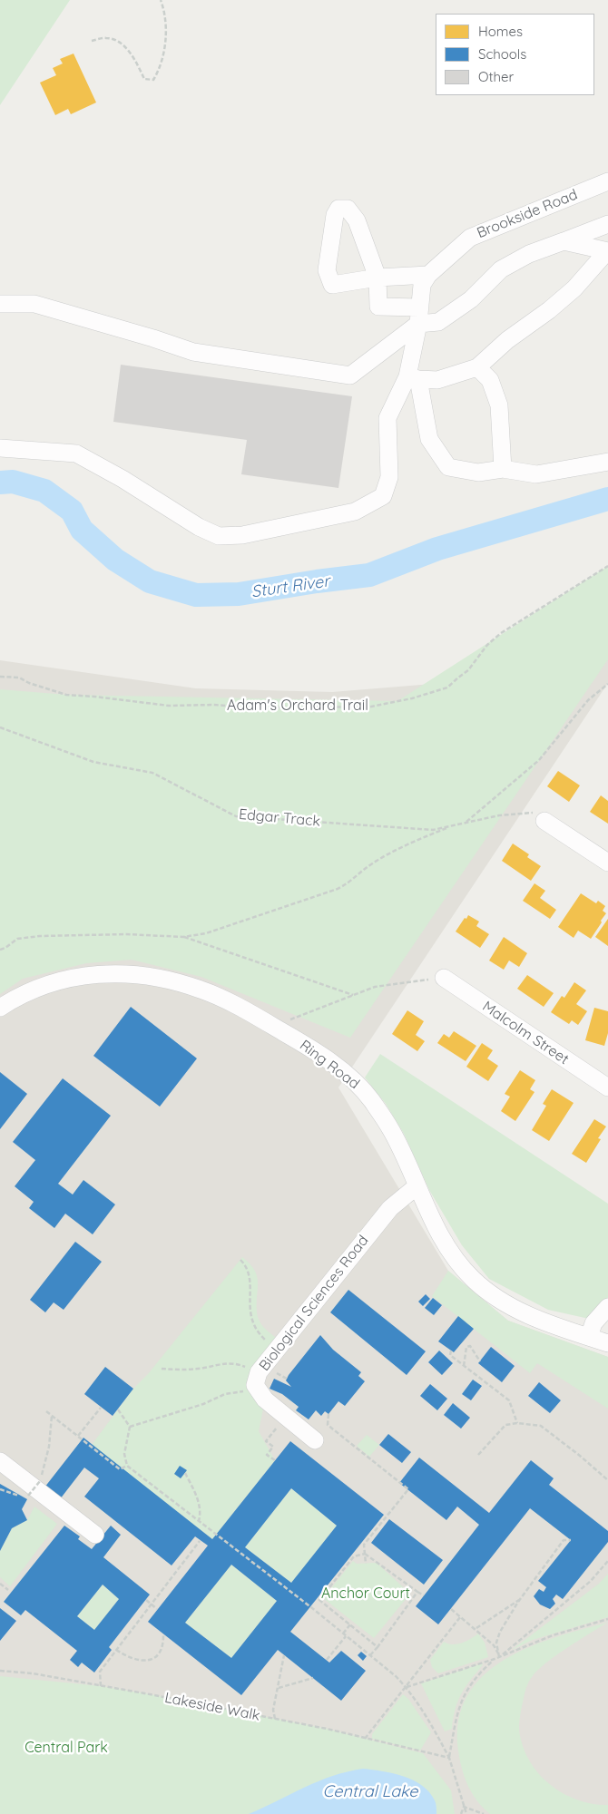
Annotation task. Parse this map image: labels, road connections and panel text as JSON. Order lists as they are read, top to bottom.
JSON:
{
  "streets": {
    "street": [
      "Brookside Road",
      "Malcolm Street",
      "Ring Road",
      "Biological Sciences Road"
    ],
    "path": ["Adam's Orchard Trail", "Edgar Track", "Lakeside Walk"]
  },
  "crossings": [
    ["Ring Road", "Biological Sciences Road"]
  ],
  "water": ["Sturt River", "Central Lake"],
  "parks": ["Anchor Court", "Central Park"],
  "legend": ["Homes", "Schools", "Other"]
}
